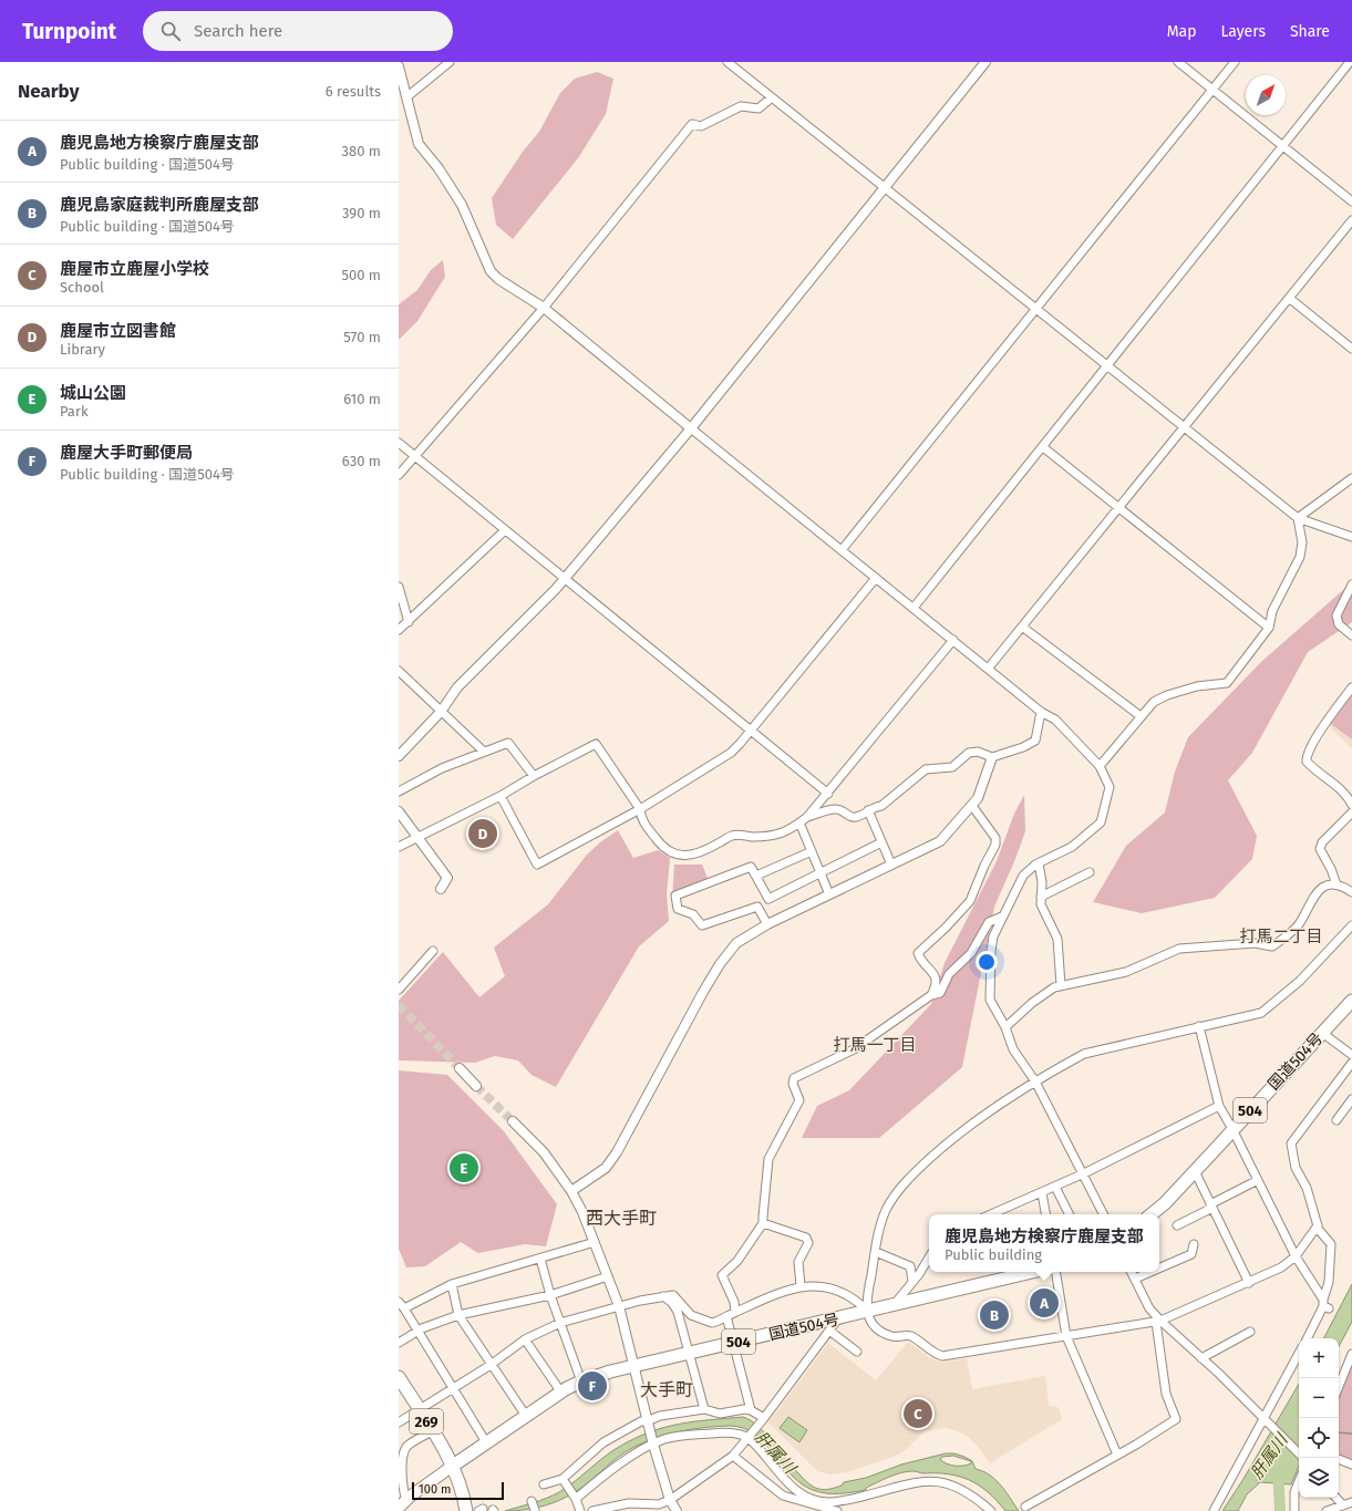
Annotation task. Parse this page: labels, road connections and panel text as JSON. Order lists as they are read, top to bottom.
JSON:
{
  "streets": {
    "highway": ["国道504号", "504", "269"]
  },
  "crossings": [
    ["国道504号", "269"]
  ],
  "districts": [
    "打馬二丁目",
    "打馬一丁目",
    "西大手町",
    "大手町"
  ],
  "water": ["肝属川"],
  "scale_bar": "100 m",
  "north": "top right",
  "page": {
    "header": "Turnpoint",
    "search": "Search here",
    "nav": ["Map", "Layers", "Share"],
    "heading": ["Nearby", "6 results"],
    "list": [
      {
        "mark": "A",
        "name": "鹿児島地方検察庁鹿屋支部",
        "note": "Public building · 国道504号",
        "value": "380 m"
      },
      {
        "mark": "B",
        "name": "鹿児島家庭裁判所鹿屋支部",
        "note": "Public building · 国道504号",
        "value": "390 m"
      },
      {
        "mark": "C",
        "name": "鹿屋市立鹿屋小学校",
        "note": "School",
        "value": "500 m"
      },
      {
        "mark": "D",
        "name": "鹿屋市立図書館",
        "note": "Library",
        "value": "570 m"
      },
      {
        "mark": "E",
        "name": "城山公園",
        "note": "Park",
        "value": "610 m"
      },
      {
        "mark": "F",
        "name": "鹿屋大手町郵便局",
        "note": "Public building · 国道504号",
        "value": "630 m"
      }
    ],
    "pins": [
      "D",
      "E",
      "A",
      "B",
      "F",
      "C"
    ],
    "popup": ["鹿児島地方検察庁鹿屋支部", "Public building"],
    "map_buttons": ["+", "−"],
    "scale": "100 m"
  }
}
